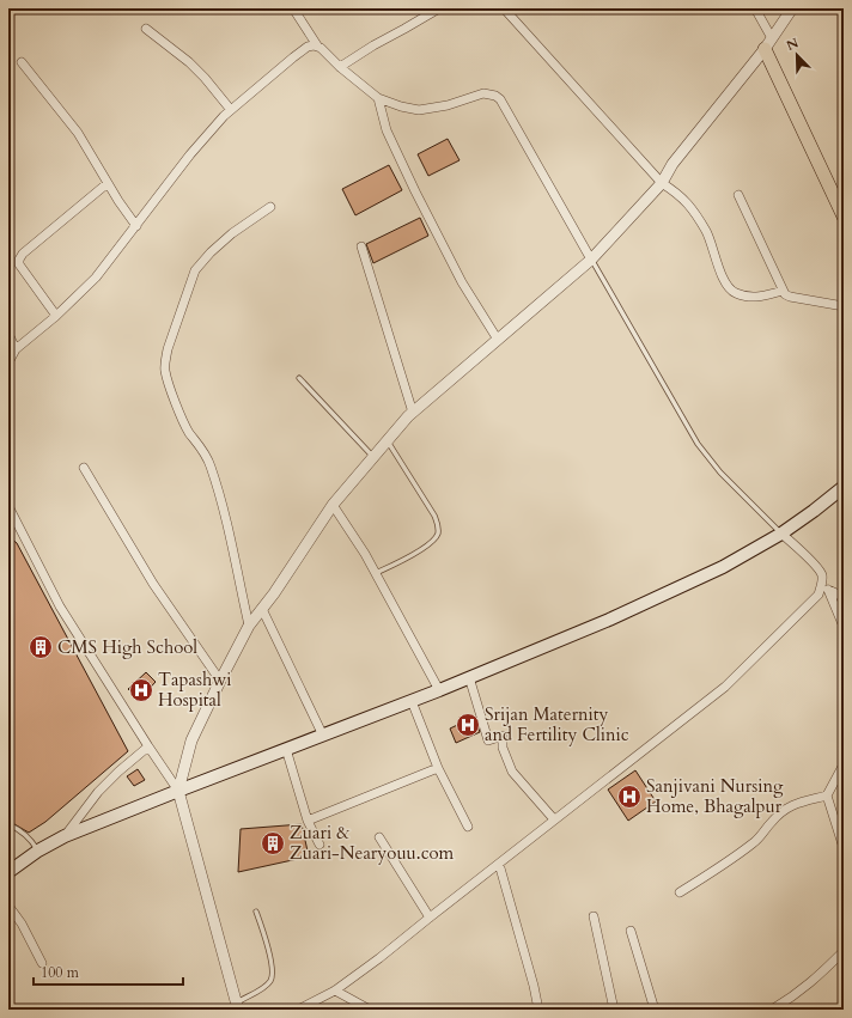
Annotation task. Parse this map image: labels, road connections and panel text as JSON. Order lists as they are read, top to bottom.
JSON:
{
  "places": {
    "building": ["CMS High School", "Zuari & Zuari-Nearyouu.com"],
    "hospital": ["Tapashwi Hospital", "Srijan Maternity and Fertility Clinic", "Sanjivani Nursing Home, Bhagalpur"]
  },
  "scale_bar": "100 m",
  "north": "top left"
}
